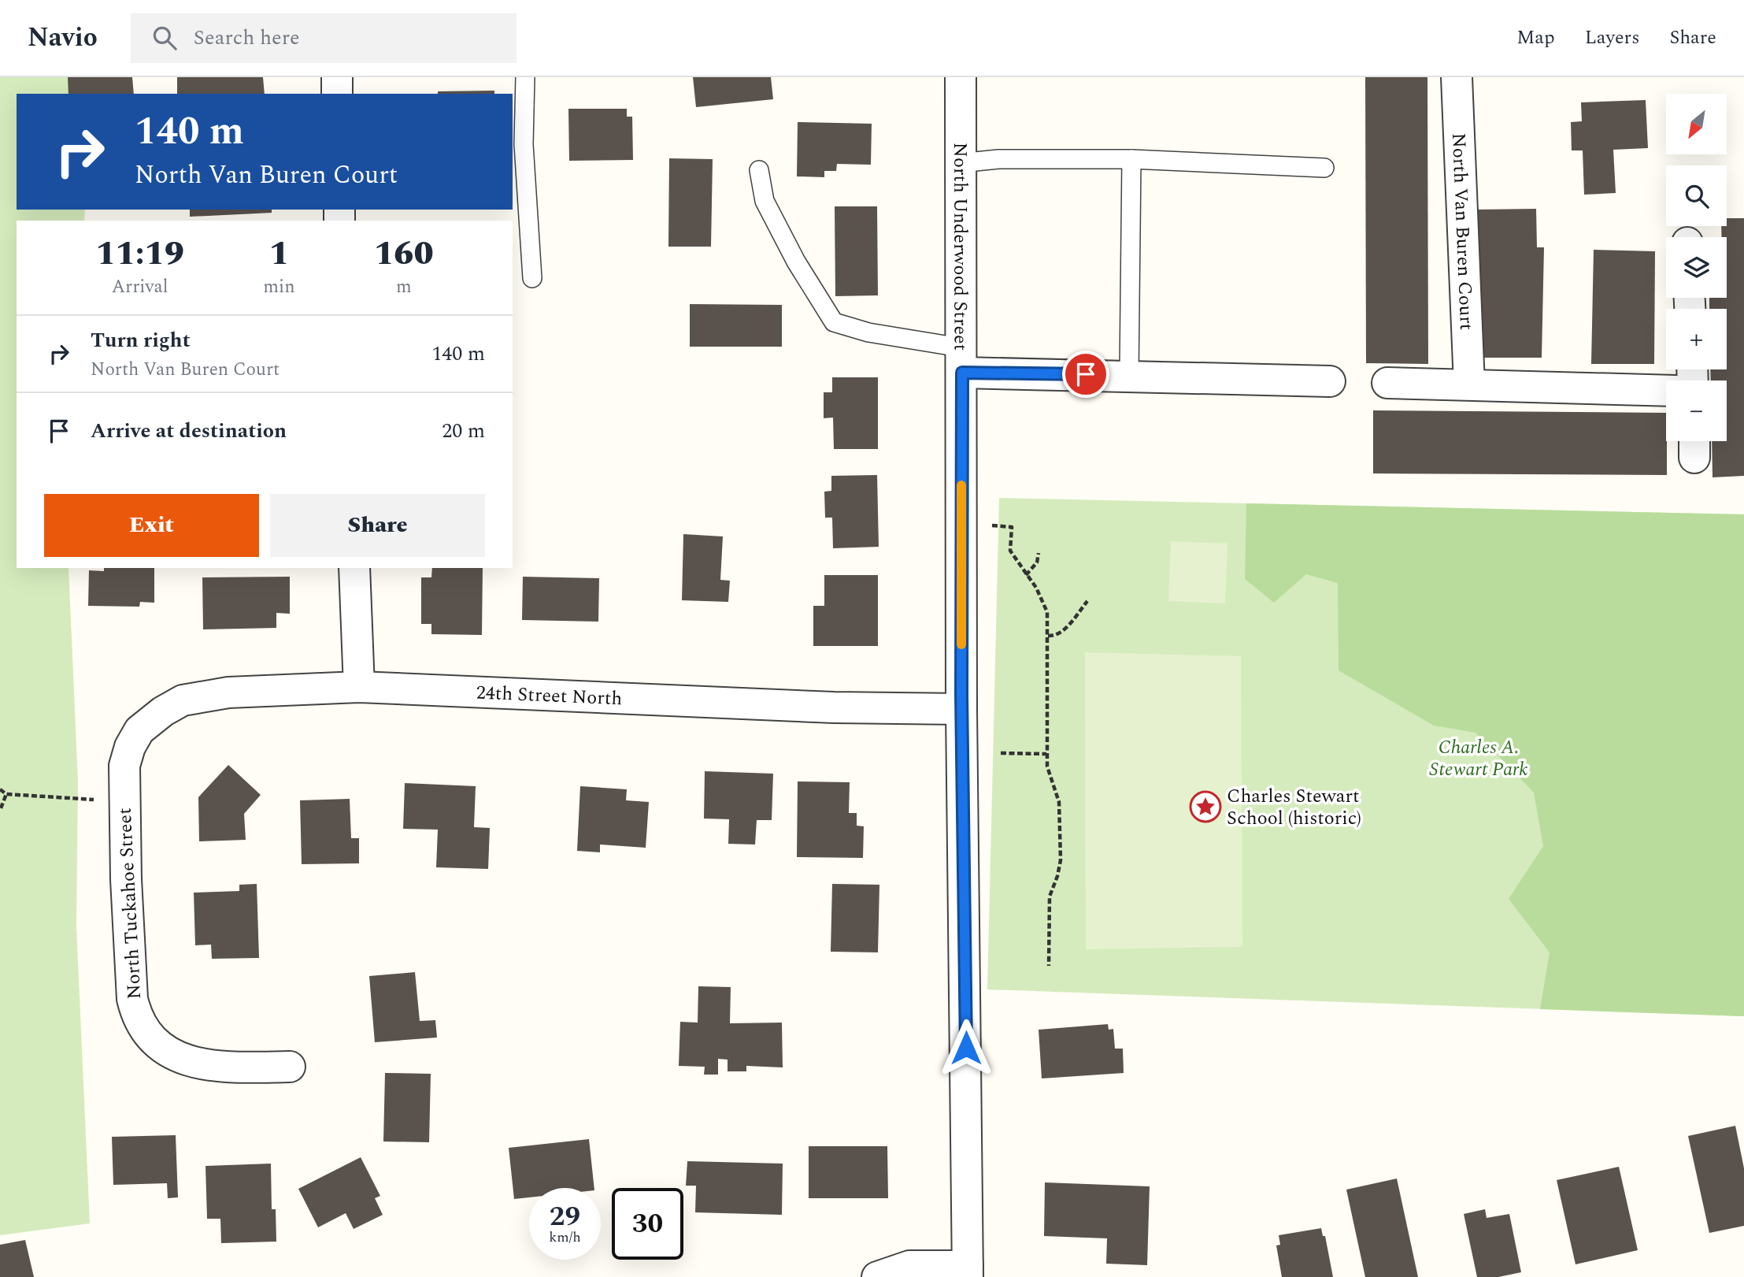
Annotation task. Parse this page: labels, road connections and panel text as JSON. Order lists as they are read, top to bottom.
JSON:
{
  "streets": {
    "street": [
      "North Van Buren Court",
      "North Underwood Street",
      "24th Street North",
      "North Tuckahoe Street"
    ]
  },
  "crossings": [
    ["North Underwood Street", "24th Street North"],
    ["24th Street North", "North Tuckahoe Street"]
  ],
  "parks": ["Charles A. Stewart Park"],
  "places": {
    "place": ["Charles Stewart School (historic)"]
  },
  "north": "bottom left",
  "page": {
    "header": "Navio",
    "search": "Search here",
    "nav": ["Map", "Layers", "Share"],
    "map_buttons": ["+", "−"],
    "turn": ["140 m", "North Van Buren Court"],
    "eta": [
      "11:19",
      "Arrival",
      "1",
      "min",
      "160",
      "m"
    ],
    "list": [
      {
        "name": "Turn right",
        "note": "North Van Buren Court",
        "value": "140 m"
      },
      {
        "name": "Arrive at destination",
        "value": "20 m"
      }
    ],
    "buttons": ["Exit", "Share"],
    "speed": "29 km/h",
    "limit": "30"
  }
}
